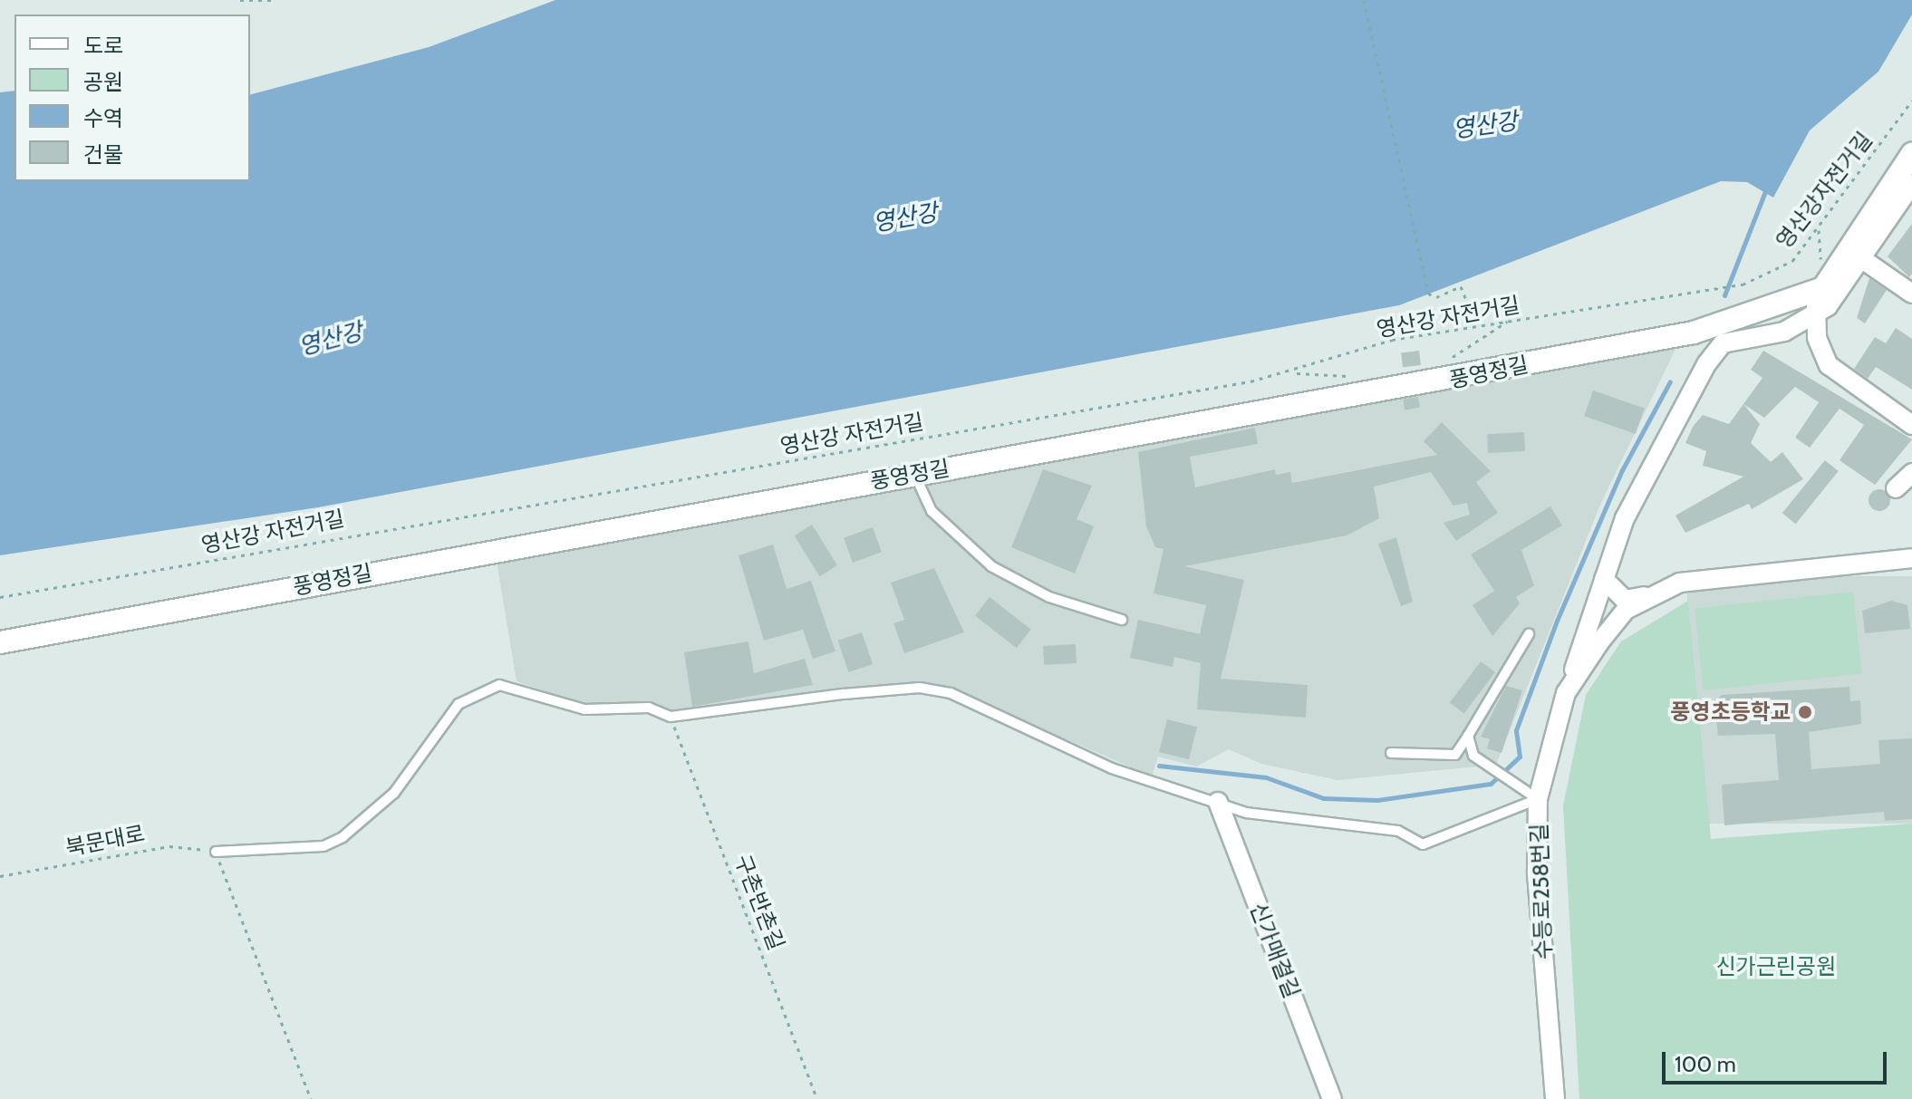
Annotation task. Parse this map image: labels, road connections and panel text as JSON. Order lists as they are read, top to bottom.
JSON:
{
  "streets": {
    "street": ["풍영정길", "수등로258번길", "신가매결길"],
    "path": [
      "영산강자전거길",
      "영산강 자전거길",
      "북문대로",
      "구촌반촌길"
    ]
  },
  "crossings": [
    ["영산강자전거길", "영산강 자전거길"]
  ],
  "water": ["영산강"],
  "parks": ["신가근린공원"],
  "places": ["풍영초등학교"],
  "legend": [
    "도로",
    "공원",
    "수역",
    "건물"
  ],
  "scale_bar": "100 m"
}
